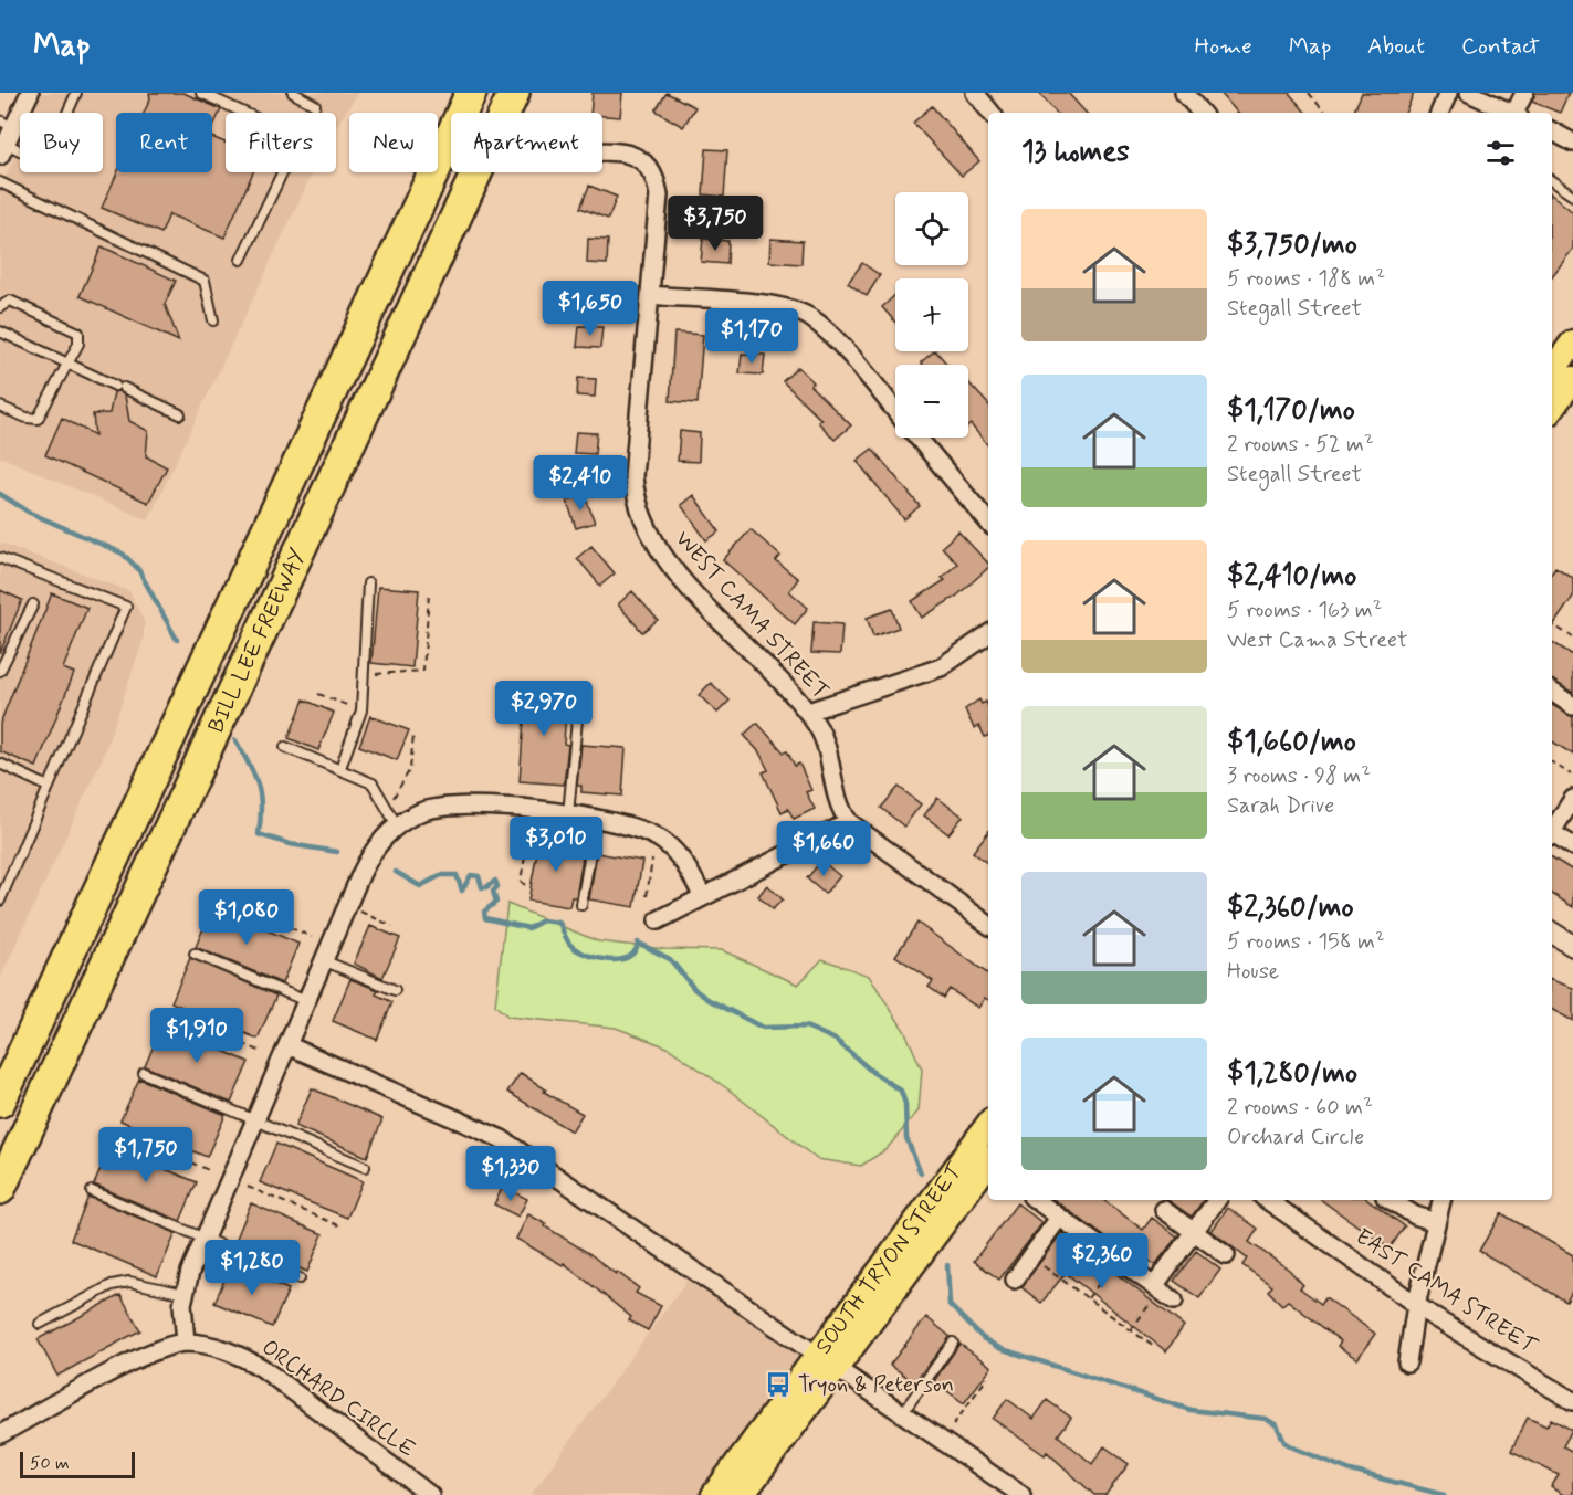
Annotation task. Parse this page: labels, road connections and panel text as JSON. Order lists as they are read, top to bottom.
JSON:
{
  "streets": {
    "highway": ["BILL LEE FREEWAY"],
    "main road": ["SOUTH TRYON STREET"],
    "street": ["WEST CAMA STREET", "EAST CAMA STREET", "ORCHARD CIRCLE"]
  },
  "places": {
    "bus stop": ["Tryon & Peterson"]
  },
  "scale_bar": "50 m",
  "page": {
    "header": "Map",
    "nav": [
      "Home",
      "Map",
      "About",
      "Contact"
    ],
    "chip": [
      "Buy",
      "Rent",
      "Filters",
      "New",
      "Apartment"
    ],
    "heading": "13 homes",
    "map_buttons": ["+", "−"],
    "list": [
      {
        "name": "$3,750/mo",
        "note": "5 rooms · 188 m² · Stegall Street"
      },
      {
        "name": "$1,170/mo",
        "note": "2 rooms · 52 m² · Stegall Street"
      },
      {
        "name": "$2,410/mo",
        "note": "5 rooms · 163 m² · West Cama Street"
      },
      {
        "name": "$1,660/mo",
        "note": "3 rooms · 98 m² · Sarah Drive"
      },
      {
        "name": "$2,360/mo",
        "note": "5 rooms · 158 m² · House"
      },
      {
        "name": "$1,280/mo",
        "note": "2 rooms · 60 m² · Orchard Circle"
      }
    ],
    "price": [
      "$3,750",
      "$1,650",
      "$1,170",
      "$2,410",
      "$2,970",
      "$3,010",
      "$1,660",
      "$1,080",
      "$1,910",
      "$1,750",
      "$1,330",
      "$2,360",
      "$1,280"
    ],
    "scale": "50 m"
  }
}
